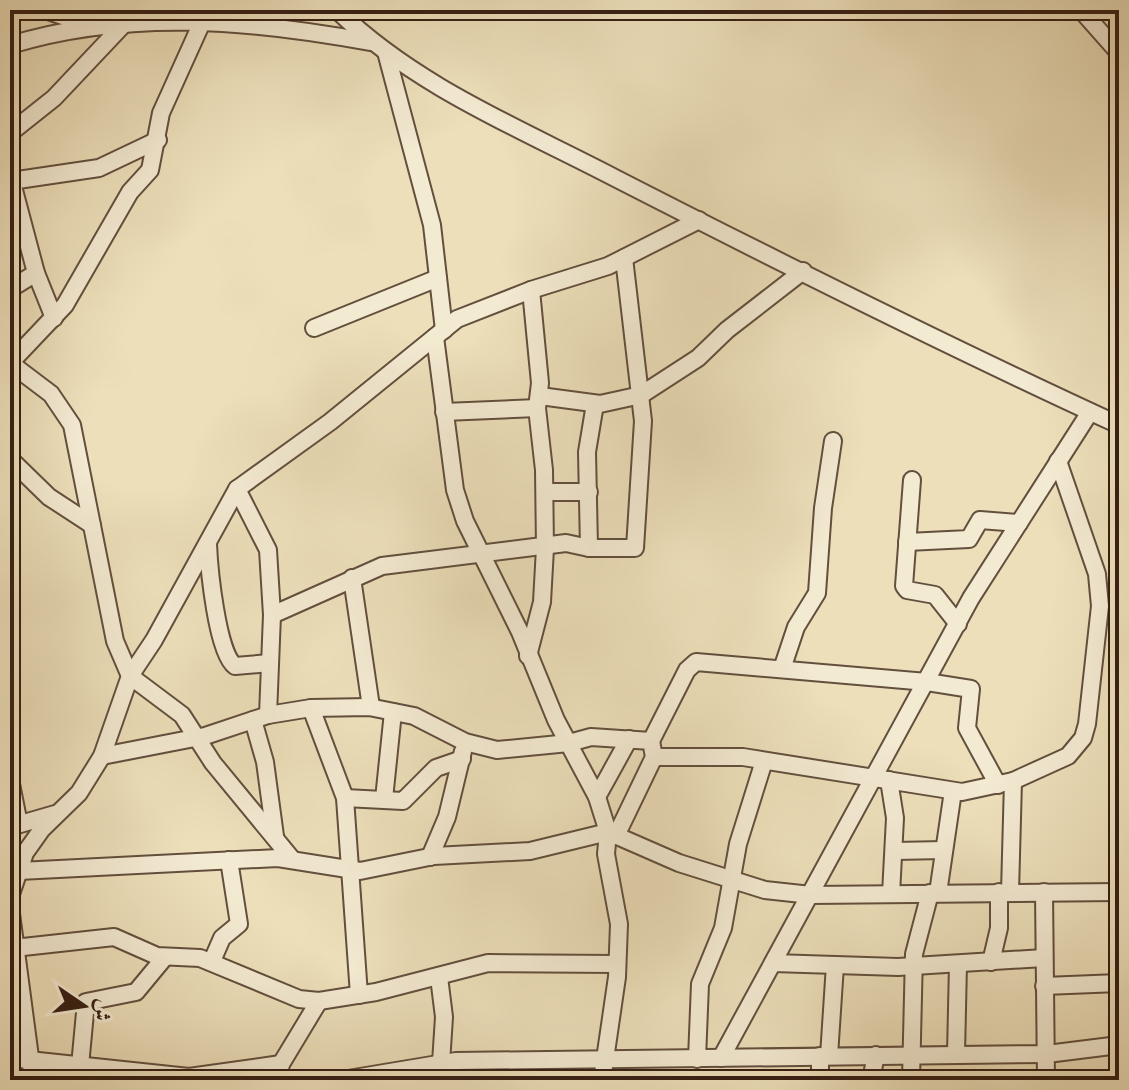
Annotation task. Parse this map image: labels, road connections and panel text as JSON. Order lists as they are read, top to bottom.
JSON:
{
  "north": "right"
}
